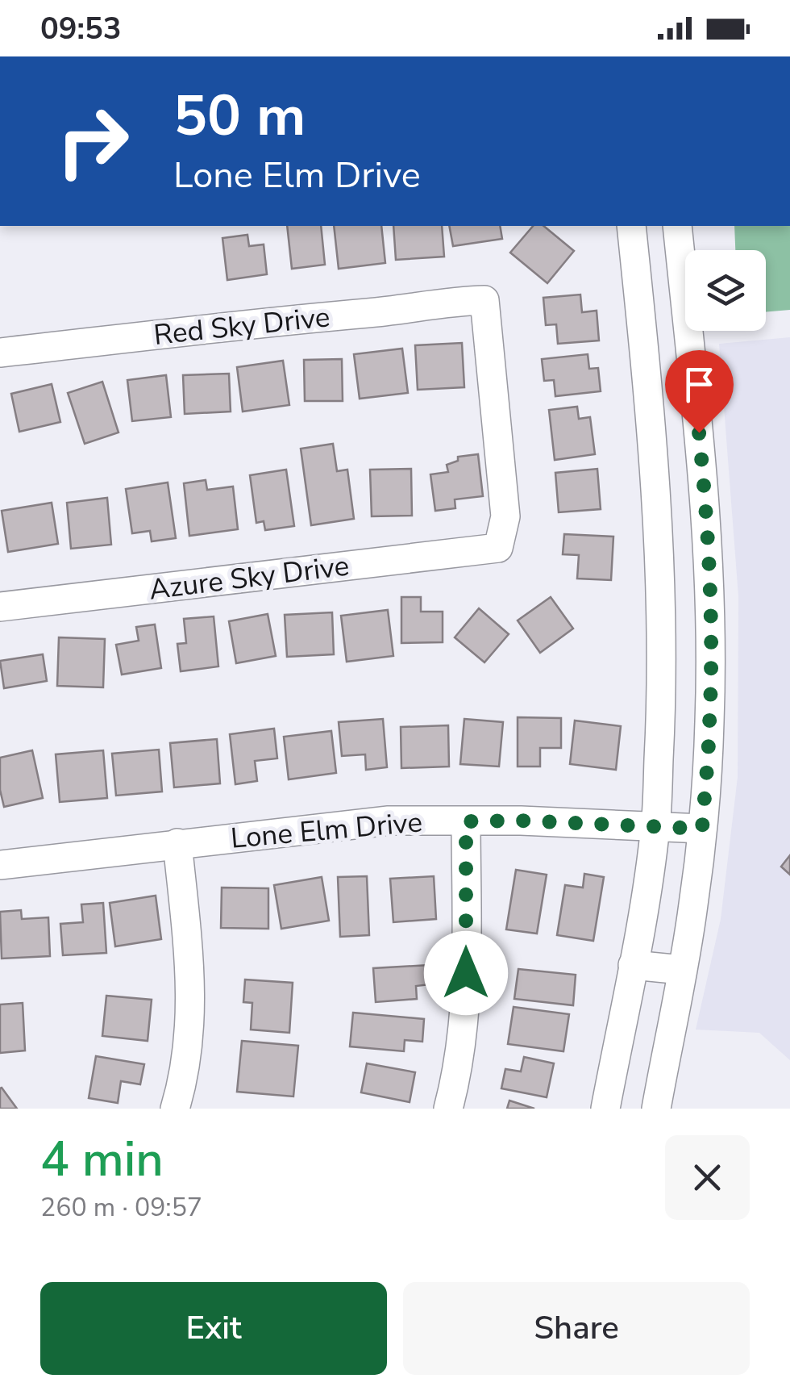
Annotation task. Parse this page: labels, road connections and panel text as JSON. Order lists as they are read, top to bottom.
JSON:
{
  "streets": {
    "street": ["Red Sky Drive", "Azure Sky Drive", "Lone Elm Drive"]
  },
  "crossings": [
    ["Red Sky Drive", "Azure Sky Drive"]
  ],
  "page": {
    "status": "09:53",
    "turn": ["50 m", "Lone Elm Drive"],
    "heading": ["4 min", "260 m · 09:57"],
    "buttons": ["Exit", "Share"]
  }
}
